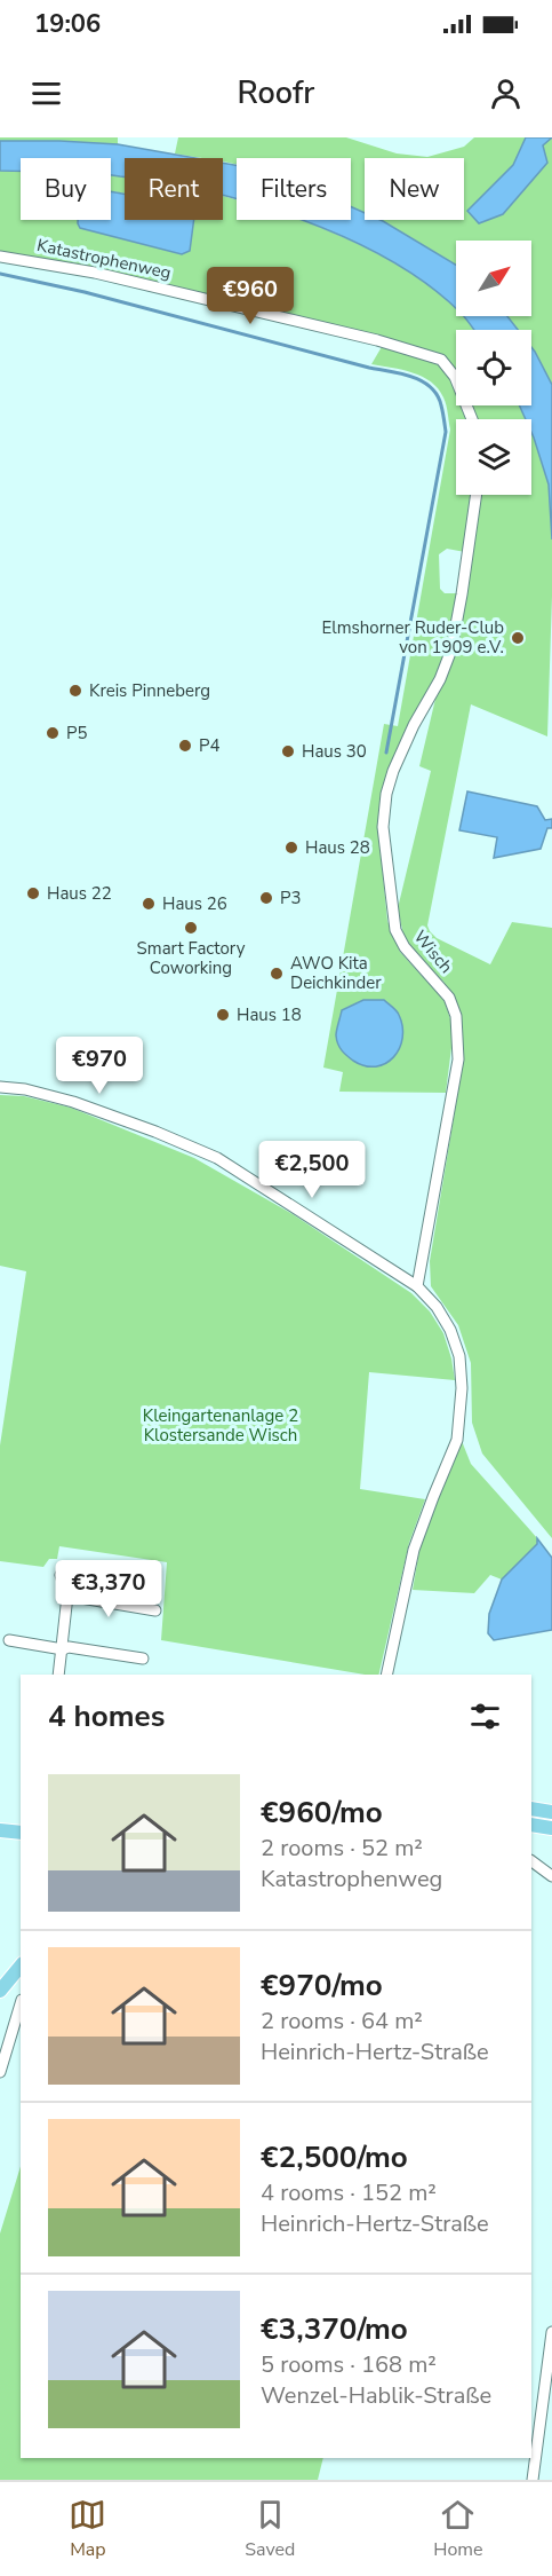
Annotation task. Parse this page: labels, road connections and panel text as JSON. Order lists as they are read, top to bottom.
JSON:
{
  "streets": {
    "street": ["Katastrophenweg", "Wisch"]
  },
  "parks": ["Kleingartenanlage 2 Klostersande Wisch"],
  "places": [
    "Elmshorner Ruder-Club von 1909 e.V.",
    "Kreis Pinneberg",
    "P5",
    "P4",
    "Haus 30",
    "Haus 28",
    "Haus 22",
    "P3",
    "Haus 26",
    "Smart Factory Coworking",
    "AWO Kita Deichkinder",
    "Haus 18"
  ],
  "north": "top right",
  "page": {
    "status": "19:06",
    "header": "Roofr",
    "chip": [
      "Buy",
      "Rent",
      "Filters",
      "New"
    ],
    "price": [
      "€960",
      "€970",
      "€2,500",
      "€3,370"
    ],
    "heading": "4 homes",
    "list": [
      {
        "name": "€960/mo",
        "note": "2 rooms · 52 m² · Katastrophenweg"
      },
      {
        "name": "€970/mo",
        "note": "2 rooms · 64 m² · Heinrich-Hertz-Straße"
      },
      {
        "name": "€2,500/mo",
        "note": "4 rooms · 152 m² · Heinrich-Hertz-Straße"
      },
      {
        "name": "€3,370/mo",
        "note": "5 rooms · 168 m² · Wenzel-Hablik-Straße"
      }
    ],
    "tabs": ["Map", "Saved", "Home"]
  }
}
